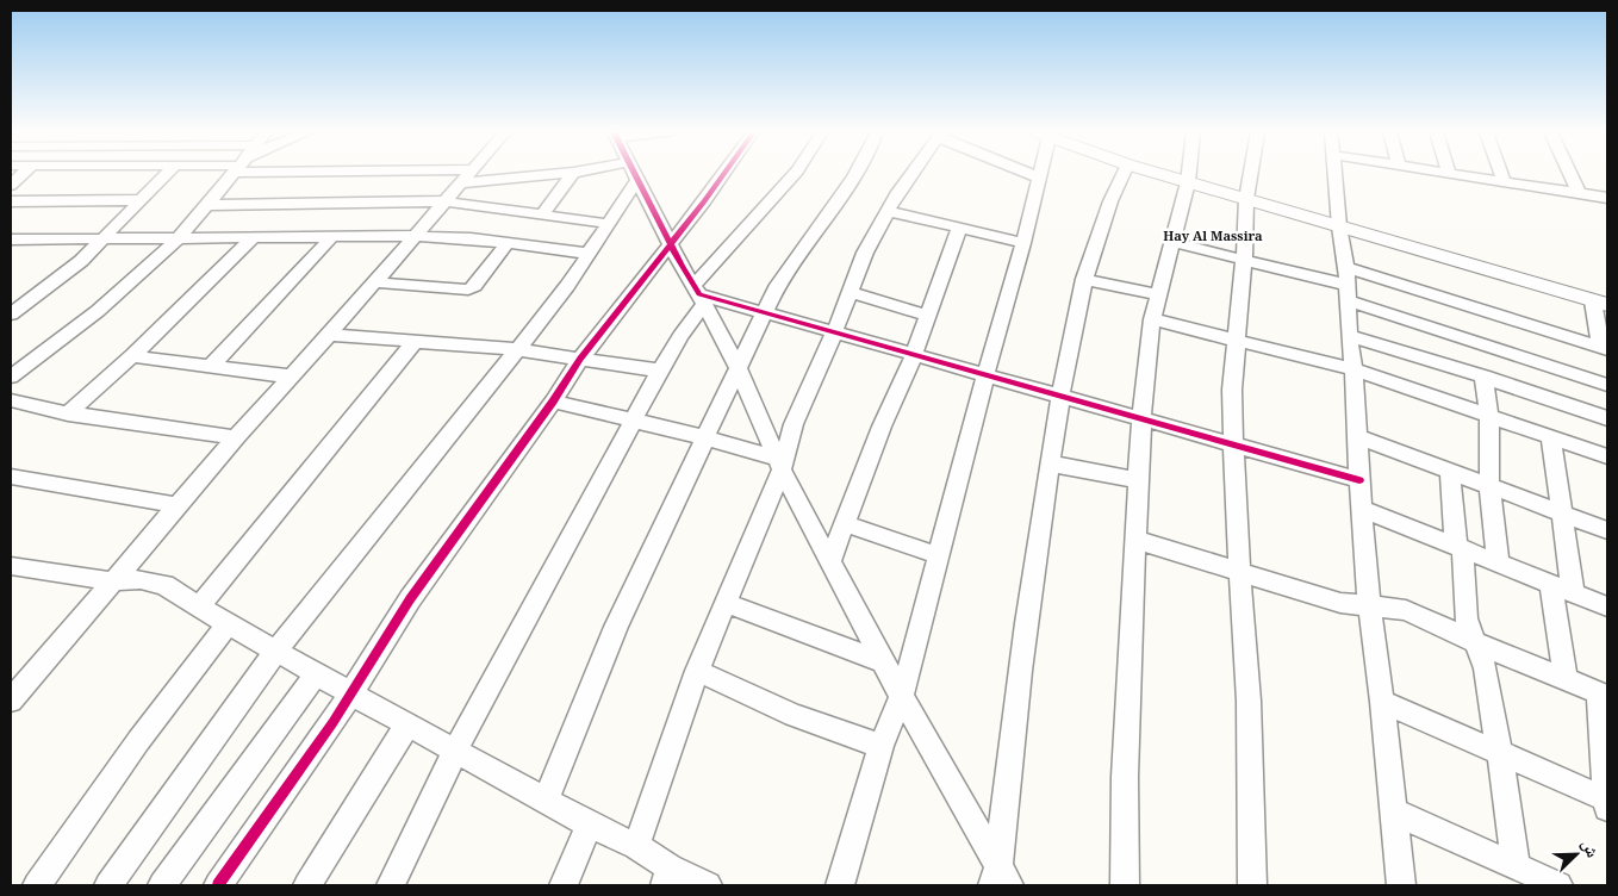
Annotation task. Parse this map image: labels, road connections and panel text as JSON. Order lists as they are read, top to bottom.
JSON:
{
  "districts": ["Hay Al Massira"],
  "north": "top right"
}
